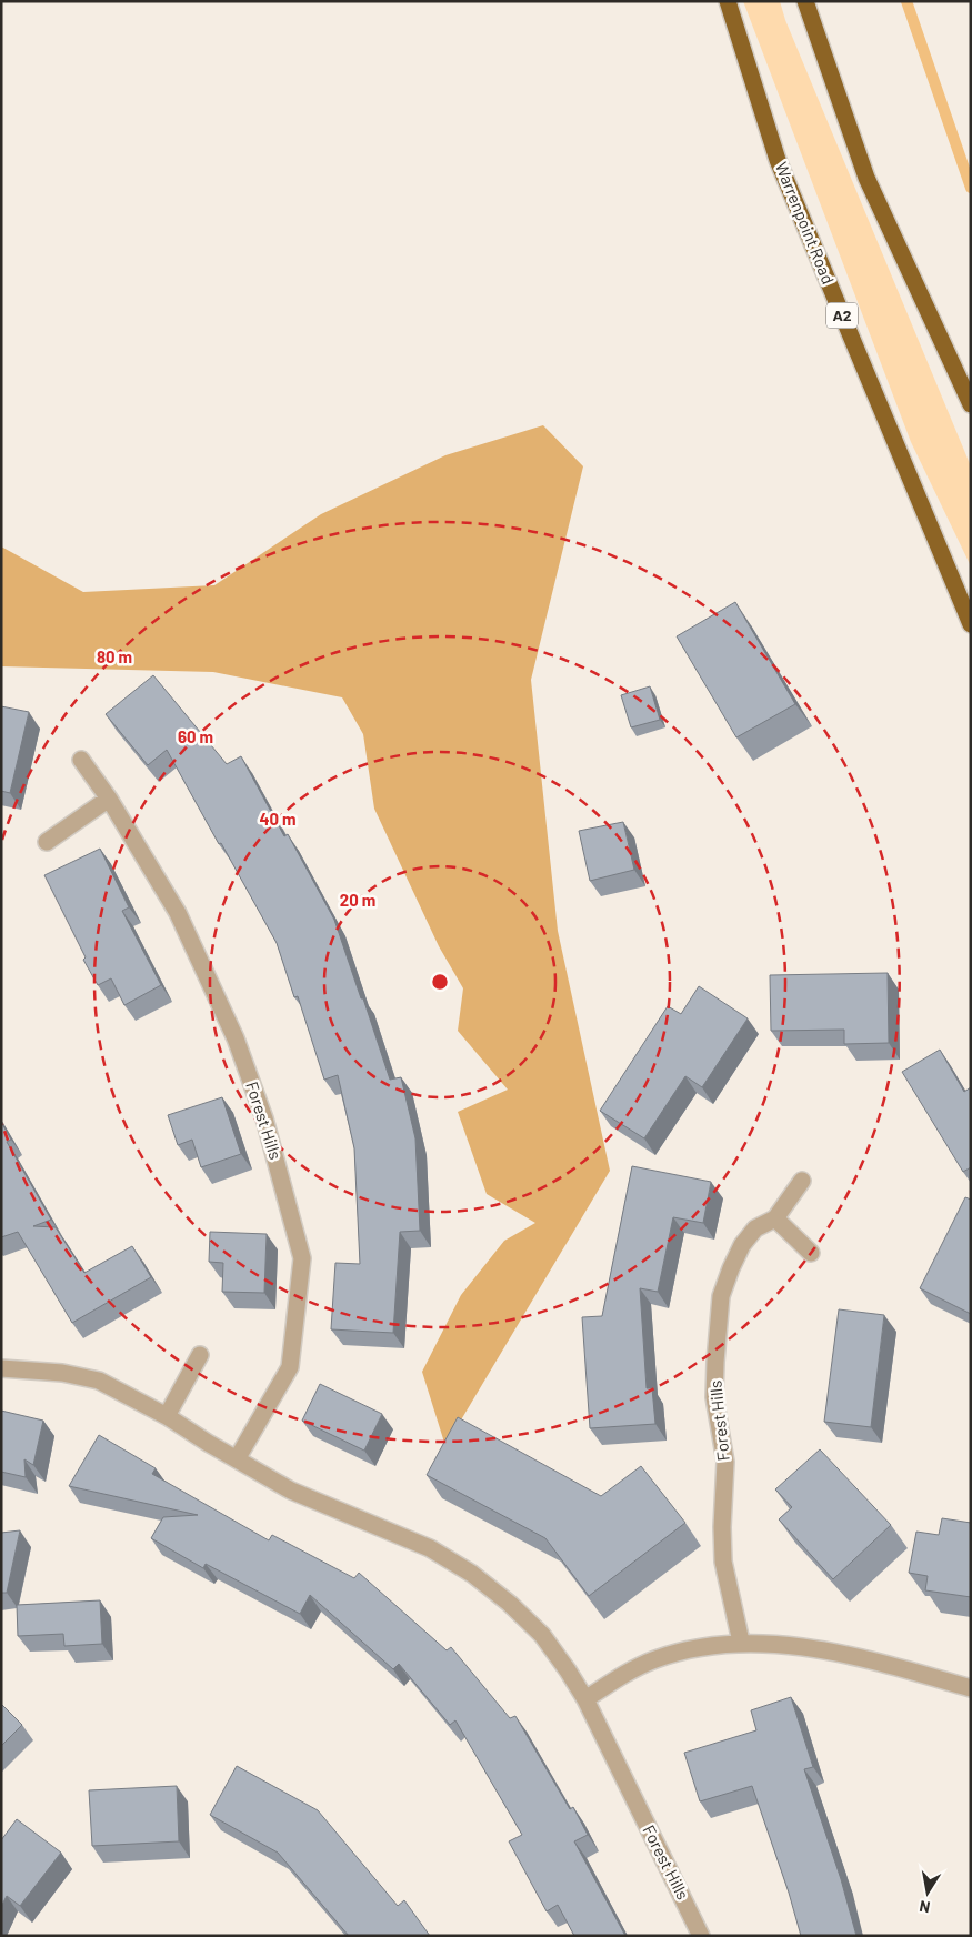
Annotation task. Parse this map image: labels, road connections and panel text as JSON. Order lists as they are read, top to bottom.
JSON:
{
  "streets": {
    "highway": ["Warrenpoint Road", "A2"],
    "street": ["Forest Hills"]
  },
  "north": "bottom",
  "rings": [
    "80 m",
    "60 m",
    "40 m",
    "20 m"
  ]
}
